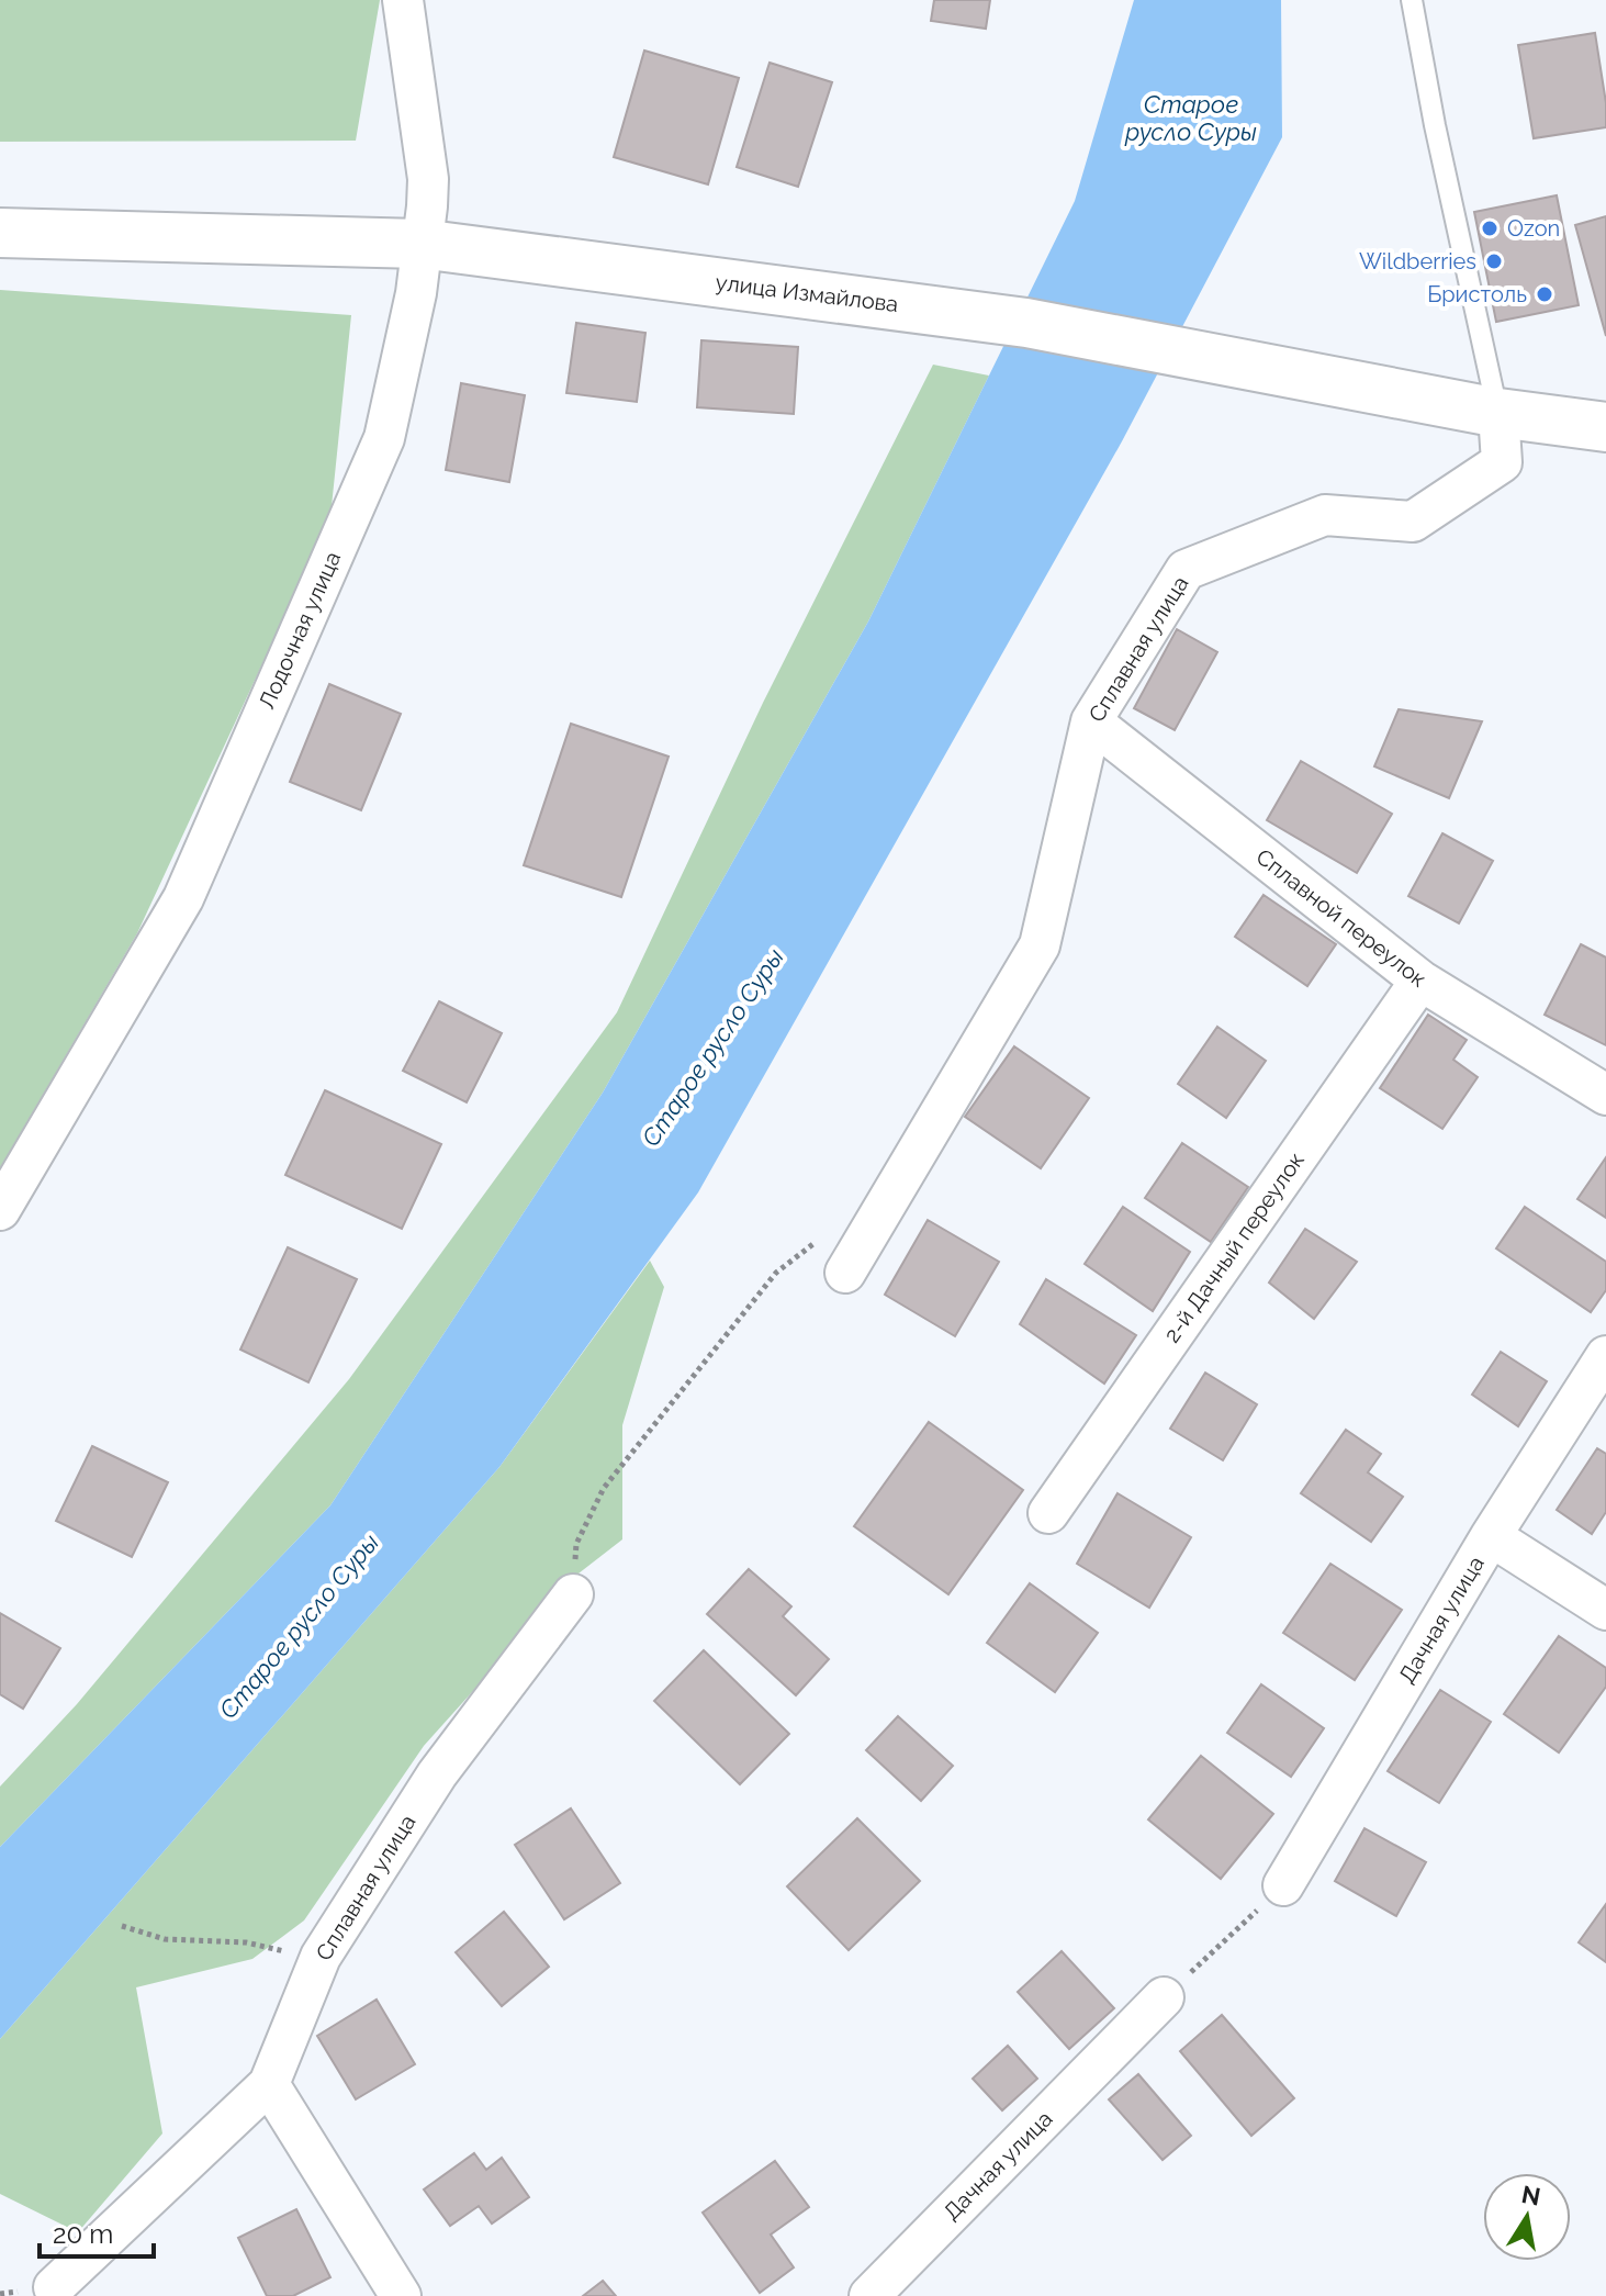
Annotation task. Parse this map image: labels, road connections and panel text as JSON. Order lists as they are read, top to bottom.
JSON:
{
  "streets": {
    "main road": ["улица Измайлова"],
    "street": [
      "Лодочная улица",
      "Сплавная улица",
      "Сплавной переулок",
      "2-й Дачный переулок",
      "Дачная улица"
    ]
  },
  "crossings": [
    ["улица Измайлова", "Лодочная улица"],
    ["улица Измайлова", "Сплавная улица"],
    ["Сплавная улица", "Сплавной переулок"],
    ["Сплавной переулок", "2-й Дачный переулок"]
  ],
  "water": ["Старое русло Суры"],
  "places": ["Ozon", "Wildberries", "Бристоль"],
  "scale_bar": "20 m",
  "north": "top"
}
